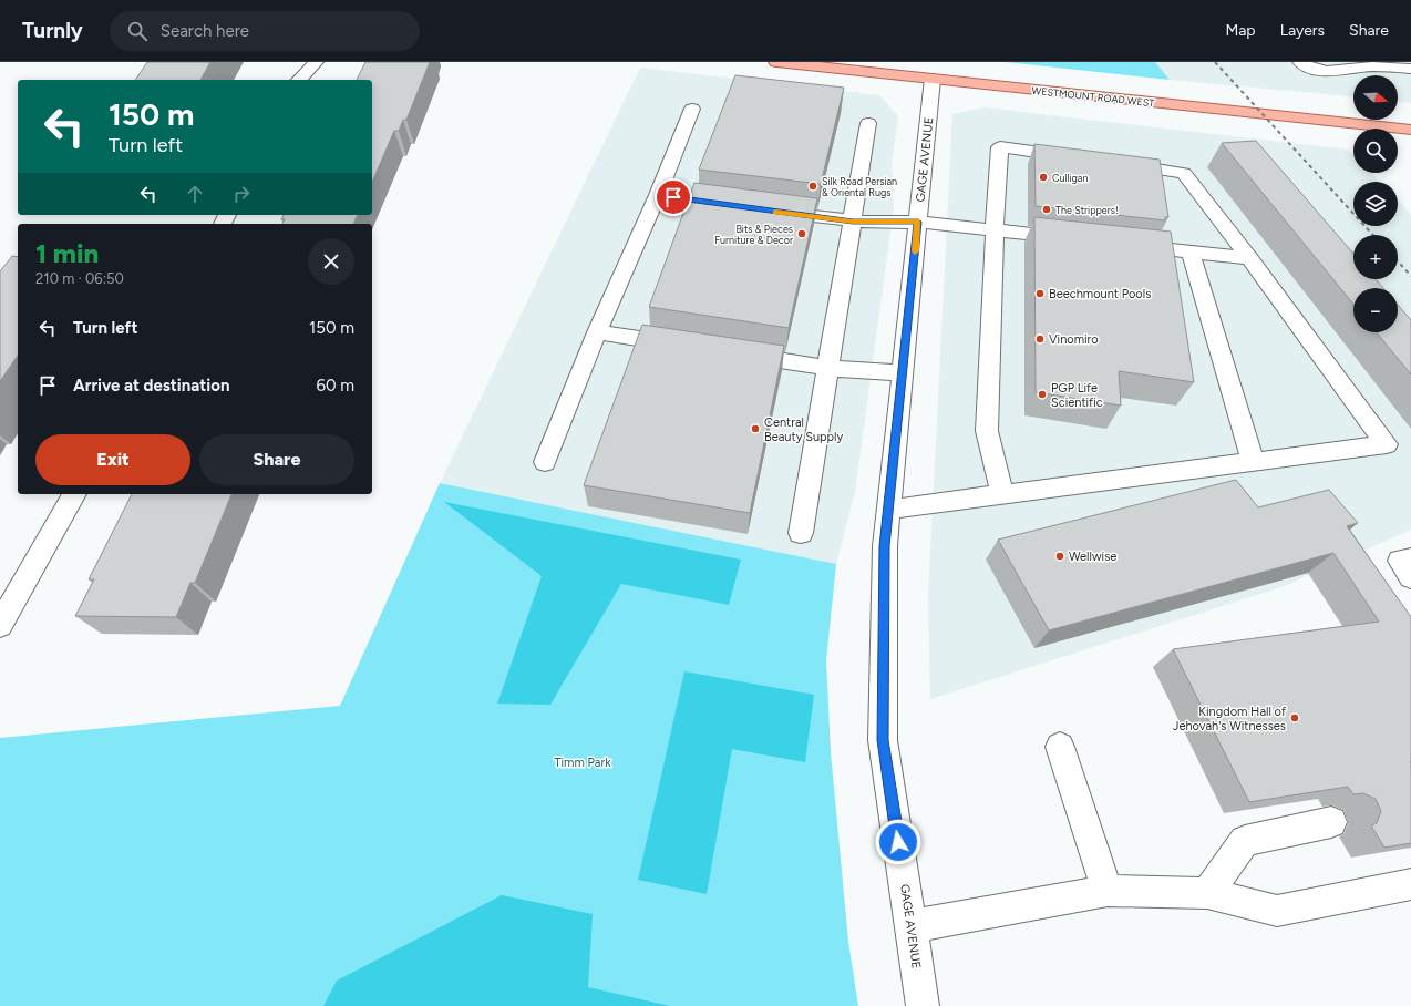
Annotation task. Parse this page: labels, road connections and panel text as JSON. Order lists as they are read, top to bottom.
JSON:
{
  "streets": {
    "main road": ["WESTMOUNT ROAD WEST"],
    "street": ["GAGE AVENUE"]
  },
  "crossings": [
    ["WESTMOUNT ROAD WEST", "GAGE AVENUE"]
  ],
  "parks": ["Timm Park"],
  "places": [
    "Culligan",
    "Silk Road Persian & Oriental Rugs",
    "The Strippers!",
    "Bits & Pieces Furniture & Decor",
    "Beechmount Pools",
    "Vinomiro",
    "PGP Life Scientific",
    "Central Beauty Supply",
    "Wellwise",
    "Kingdom Hall of Jehovah's Witnesses"
  ],
  "north": "right",
  "page": {
    "header": "Turnly",
    "search": "Search here",
    "nav": ["Map", "Layers", "Share"],
    "map_buttons": ["+", "−"],
    "turn": ["150 m", "Turn left"],
    "heading": ["1 min", "210 m · 06:50"],
    "list": [
      {
        "name": "Turn left",
        "value": "150 m"
      },
      {
        "name": "Arrive at destination",
        "value": "60 m"
      }
    ],
    "buttons": ["Exit", "Share"]
  }
}
